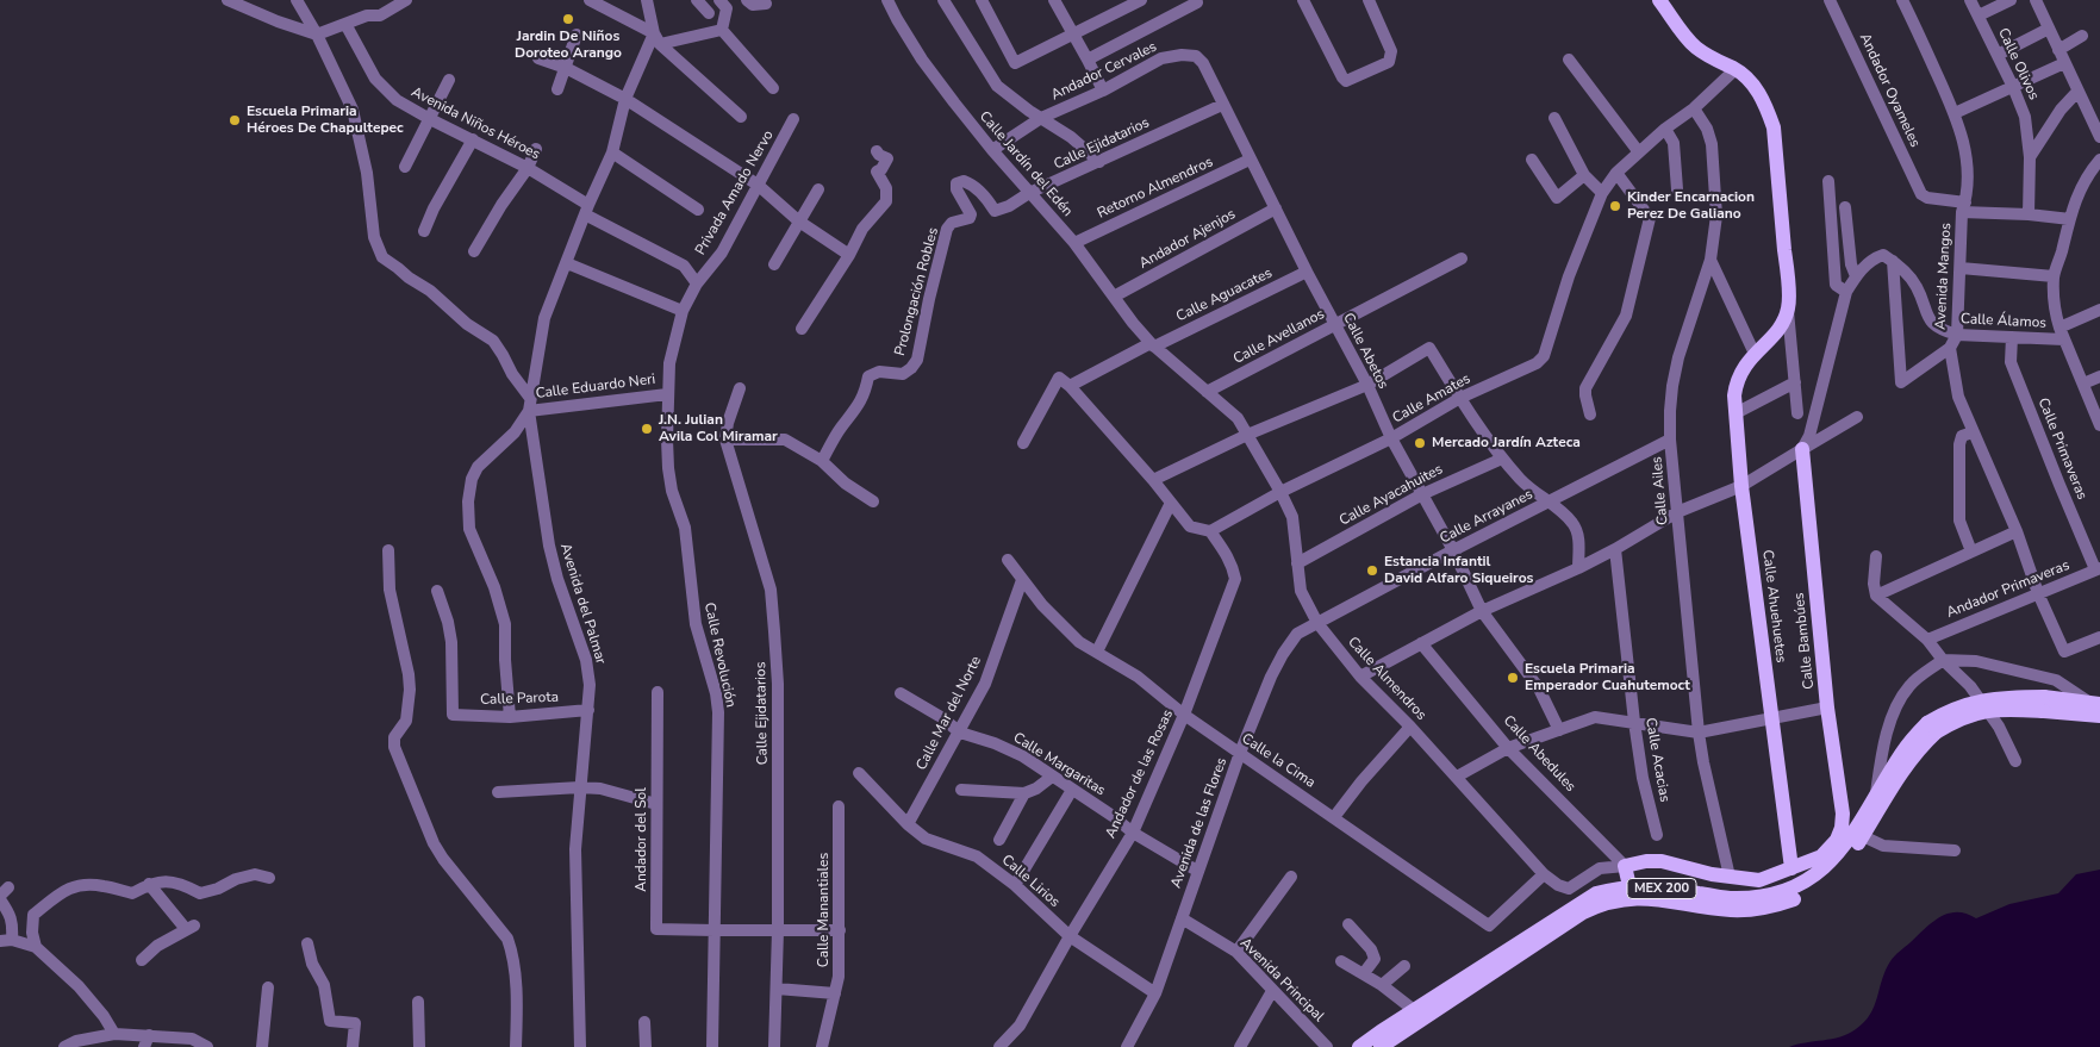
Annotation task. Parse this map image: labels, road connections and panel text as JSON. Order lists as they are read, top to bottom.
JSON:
{
  "streets": {
    "main road": ["Calle Ahuehuetes", "Calle Bambúes", "MEX 200"],
    "street": [
      "Calle Olivos",
      "Andador Cervales",
      "Andador Oyameles",
      "Avenida Niños Héroes",
      "Calle Ejidatarios",
      "Calle Jardín del Edén",
      "Retorno Almendros",
      "Privada Amado Nervo",
      "Andador Ajenjos",
      "Avenida Mangos",
      "Prolongación Robles",
      "Calle Aguacates",
      "Calle Álamos",
      "Calle Avellanos",
      "Calle Abetos",
      "Calle Eduardo Neri",
      "Calle Amates",
      "Calle Primaveras",
      "Calle Ailes",
      "Calle Ayacahuites",
      "Calle Arrayanes",
      "Andador Primaveras",
      "Avenida del Palmar",
      "Calle Revolución",
      "Calle Almendros",
      "Calle Parota",
      "Calle Mar del Norte",
      "Calle Abedules",
      "Calle Acacias",
      "Calle la Cima",
      "Calle Margaritas",
      "Andador de las Rosas",
      "Avenida de las Flores",
      "Andador del Sol",
      "Calle Lirios",
      "Calle Manantiales",
      "Avenida Principal"
    ]
  },
  "crossings": [
    ["Andador Cervales", "Calle Jardín del Edén"],
    ["Andador Cervales", "Calle Abetos"],
    ["Andador Oyameles", "Avenida Mangos"],
    ["Avenida Niños Héroes", "Privada Amado Nervo"],
    ["Avenida Niños Héroes", "Avenida del Palmar"],
    ["Calle Ejidatarios", "Calle Jardín del Edén"],
    ["Calle Ejidatarios", "Prolongación Robles"],
    ["Calle Ejidatarios", "Calle Abetos"],
    ["Calle Jardín del Edén", "Retorno Almendros"],
    ["Calle Jardín del Edén", "Andador Ajenjos"],
    ["Calle Jardín del Edén", "Calle Aguacates"],
    ["Calle Jardín del Edén", "Calle Almendros"],
    ["Retorno Almendros", "Calle Abetos"],
    ["Privada Amado Nervo", "Calle Revolución"],
    ["Andador Ajenjos", "Calle Abetos"],
    ["Avenida Mangos", "Calle Álamos"],
    ["Avenida Mangos", "Andador Primaveras"],
    ["Calle Aguacates", "Calle Abetos"],
    ["Calle Aguacates", "Calle Almendros"],
    ["Calle Álamos", "Calle Primaveras"],
    ["Calle Avellanos", "Calle Abetos"],
    ["Calle Avellanos", "Calle Almendros"],
    ["Calle Abetos", "Calle Amates"],
    ["Calle Abetos", "Calle Ayacahuites"],
    ["Calle Abetos", "Calle Arrayanes"],
    ["Calle Eduardo Neri", "Avenida del Palmar"],
    ["Calle Eduardo Neri", "Calle Revolución"],
    ["Calle Amates", "Calle Ailes"],
    ["Calle Amates", "Calle Almendros"],
    ["Calle Amates", "Andador de las Rosas"],
    ["Calle Primaveras", "Andador Primaveras"],
    ["Calle Ailes", "Calle Arrayanes"],
    ["Calle Ayacahuites", "Calle Almendros"],
    ["Calle Arrayanes", "Calle Almendros"],
    ["Calle Arrayanes", "Avenida de las Flores"],
    ["Avenida del Palmar", "Calle Parota"],
    ["Calle Ahuehuetes", "Calle Bambúes"],
    ["Calle Revolución", "Andador del Sol"],
    ["Calle Almendros", "Calle Abedules"],
    ["Calle Almendros", "Calle la Cima"],
    ["Calle Almendros", "Avenida de las Flores"],
    ["Calle Mar del Norte", "Calle la Cima"],
    ["Calle Mar del Norte", "Calle Margaritas"],
    ["Calle Mar del Norte", "Calle Lirios"],
    ["Calle la Cima", "Andador de las Rosas"],
    ["Calle la Cima", "Avenida de las Flores"],
    ["Calle Margaritas", "Andador de las Rosas"],
    ["Calle Margaritas", "Avenida de las Flores"],
    ["Andador de las Rosas", "Calle Lirios"],
    ["Avenida de las Flores", "Calle Lirios"],
    ["Avenida de las Flores", "Avenida Principal"]
  ],
  "places": [
    "Jardin De Niños Doroteo Arango",
    "Escuela Primaria Héroes De Chapultepec",
    "Kinder Encarnacion Perez De Galiano",
    "J.N. Julian Avila Col Miramar",
    "Mercado Jardín Azteca",
    "Estancia Infantil David Alfaro Siqueiros",
    "Escuela Primaria Emperador Cuahutemoct"
  ]
}
